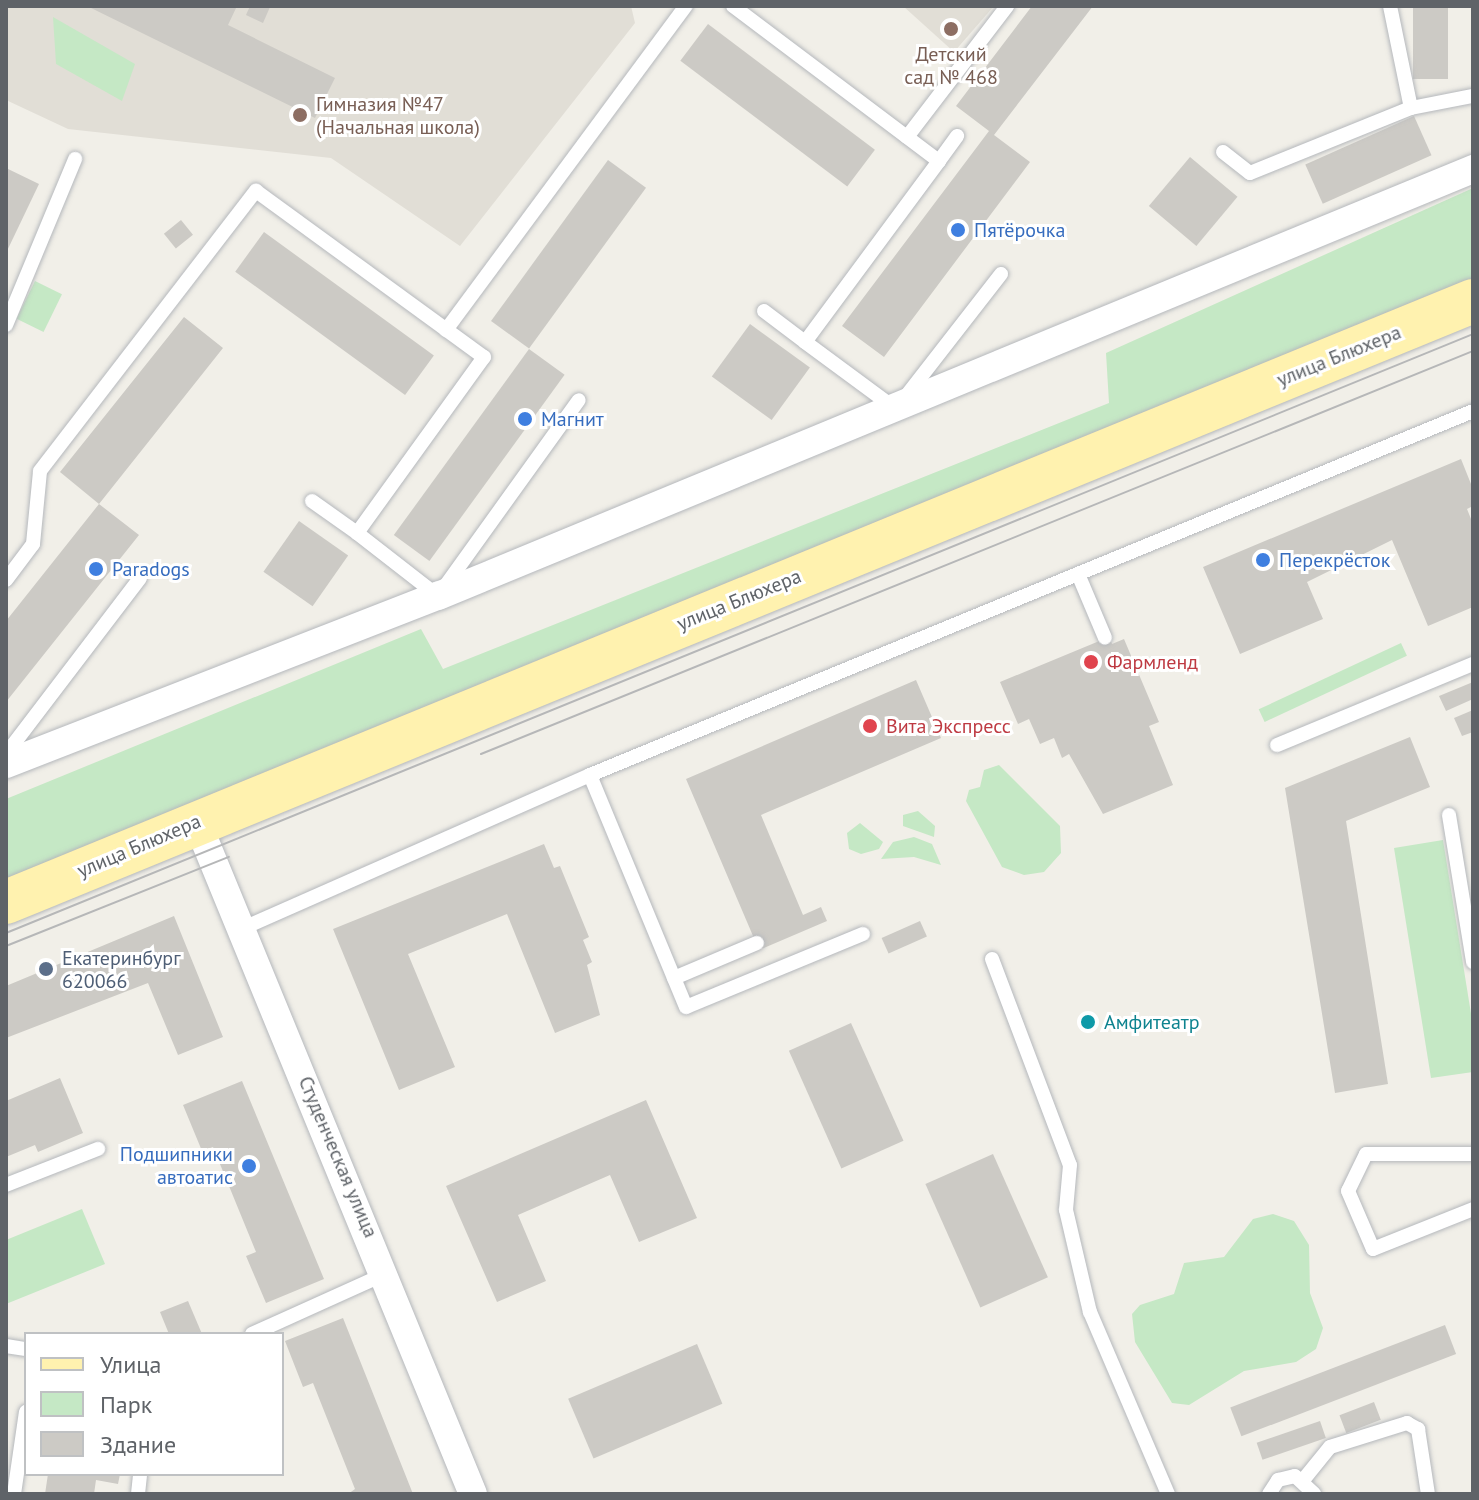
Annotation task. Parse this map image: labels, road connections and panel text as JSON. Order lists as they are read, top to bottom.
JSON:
{
  "streets": {
    "main road": ["улица Блюхера"],
    "street": ["Студенческая улица"]
  },
  "crossings": [
    ["улица Блюхера", "Студенческая улица"]
  ],
  "places": [
    "Детский сад № 468",
    "Гимназия №47 (Начальная школа)",
    "Пятёрочка",
    "Магнит",
    "Перекрёсток",
    "Paradogs",
    "Фармленд",
    "Вита Экспресс",
    "Екатеринбург 620066",
    "Амфитеатр",
    "Подшипники автоатис"
  ],
  "legend": ["Улица", "Парк", "Здание"]
}
